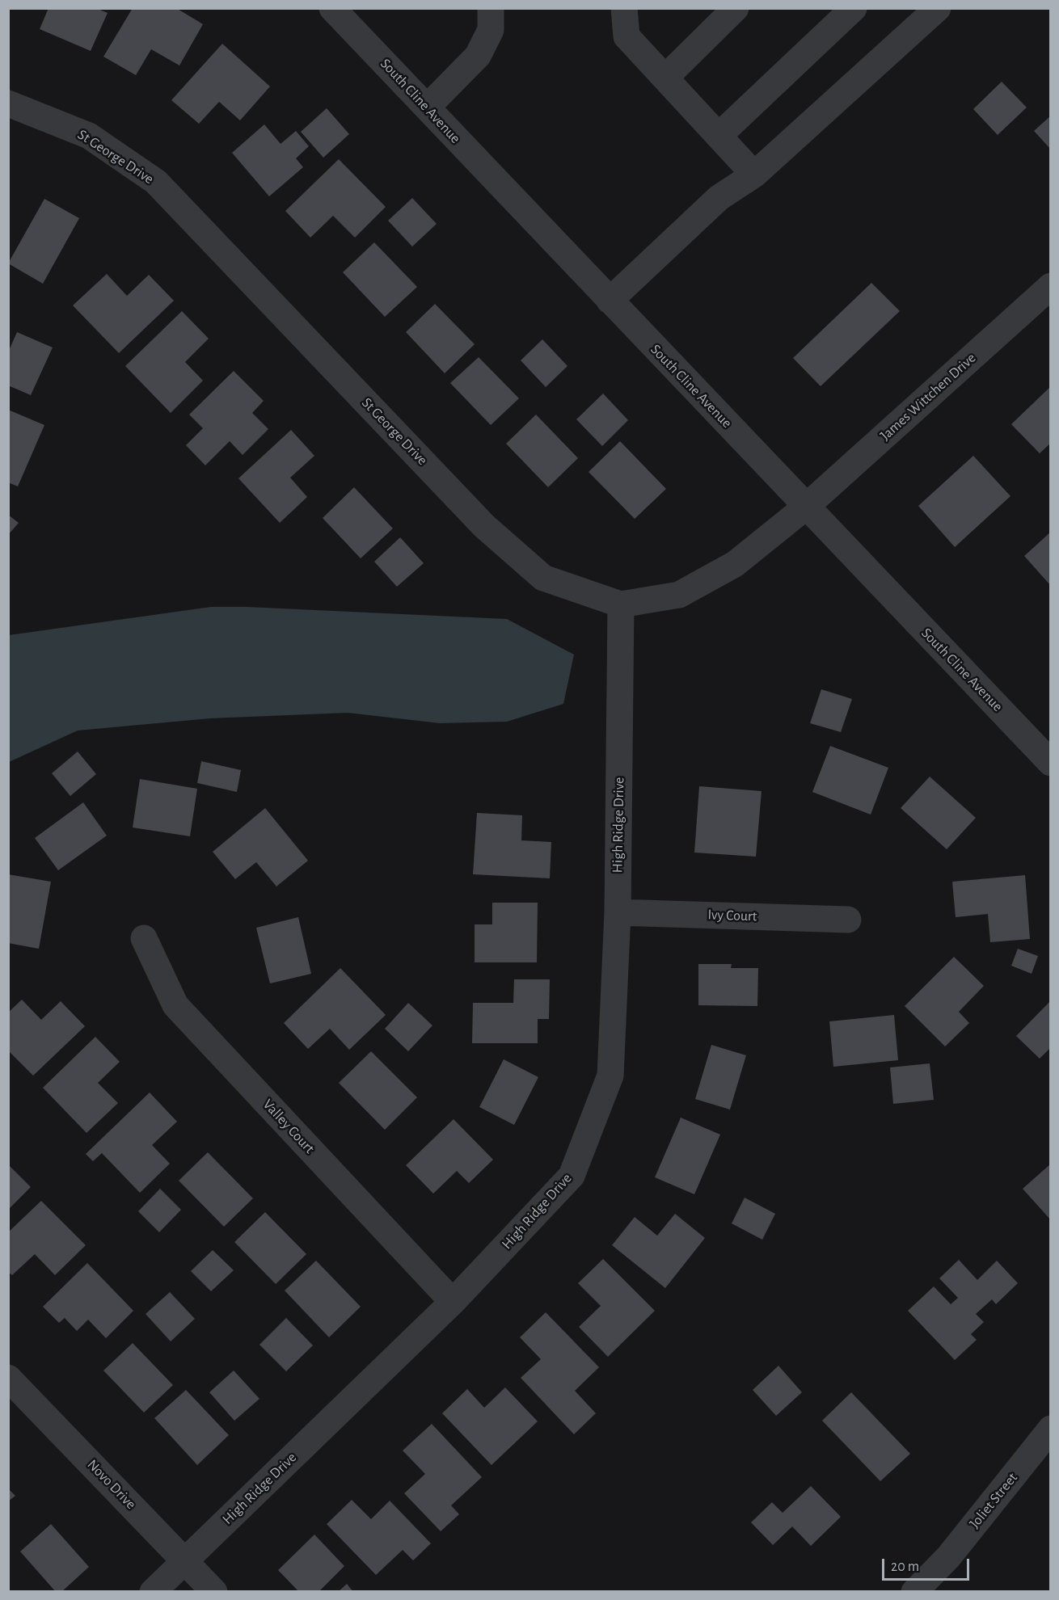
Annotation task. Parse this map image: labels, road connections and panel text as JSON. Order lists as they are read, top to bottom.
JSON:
{
  "streets": {
    "street": [
      "South Cline Avenue",
      "St George Drive",
      "James Wittchen Drive",
      "High Ridge Drive",
      "Ivy Court",
      "Valley Court",
      "Novo Drive",
      "Joliet Street"
    ]
  },
  "crossings": [
    ["South Cline Avenue", "St George Drive"],
    ["South Cline Avenue", "James Wittchen Drive"],
    ["St George Drive", "James Wittchen Drive"],
    ["St George Drive", "High Ridge Drive"],
    ["High Ridge Drive", "Ivy Court"],
    ["High Ridge Drive", "Valley Court"],
    ["High Ridge Drive", "Novo Drive"]
  ],
  "scale_bar": "20 m"
}
